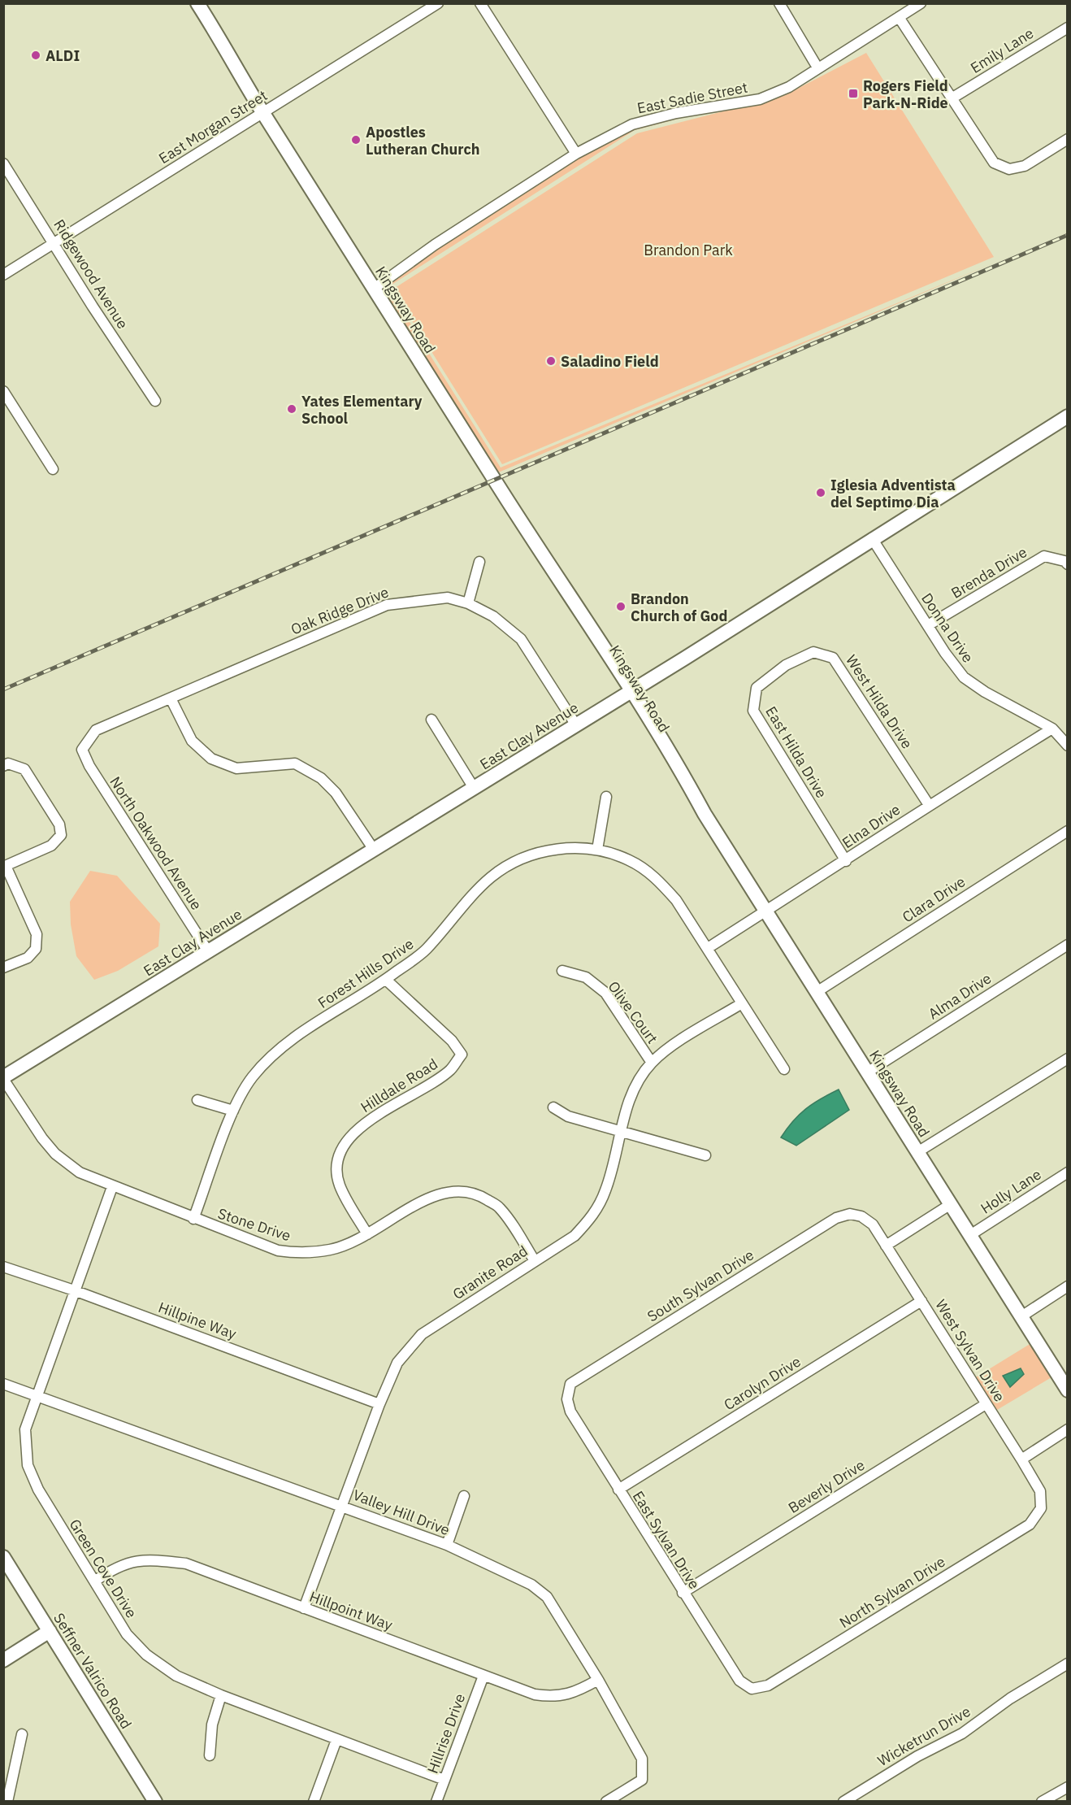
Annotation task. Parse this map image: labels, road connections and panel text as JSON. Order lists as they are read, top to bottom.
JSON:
{
  "streets": {
    "street": [
      "Emily Lane",
      "East Sadie Street",
      "East Morgan Street",
      "Ridgewood Avenue",
      "Kingsway Road",
      "Brenda Drive",
      "Oak Ridge Drive",
      "Donna Drive",
      "West Hilda Drive",
      "East Clay Avenue",
      "East Hilda Drive",
      "Elna Drive",
      "North Oakwood Avenue",
      "Clara Drive",
      "Forest Hills Drive",
      "Alma Drive",
      "Olive Court",
      "Hilldale Road",
      "Holly Lane",
      "Stone Drive",
      "Granite Road",
      "South Sylvan Drive",
      "Hillpine Way",
      "West Sylvan Drive",
      "Carolyn Drive",
      "Beverly Drive",
      "Valley Hill Drive",
      "East Sylvan Drive",
      "Green Cove Drive",
      "North Sylvan Drive",
      "Hillpoint Way",
      "Seffner Valrico Road",
      "Hillrise Drive",
      "Wicketrun Drive"
    ]
  },
  "crossings": [
    ["East Sadie Street", "Kingsway Road"],
    ["East Morgan Street", "Ridgewood Avenue"],
    ["East Morgan Street", "Kingsway Road"],
    ["Kingsway Road", "East Clay Avenue"],
    ["Kingsway Road", "Elna Drive"],
    ["Kingsway Road", "Clara Drive"],
    ["Kingsway Road", "Alma Drive"],
    ["Kingsway Road", "Holly Lane"],
    ["Brenda Drive", "Donna Drive"],
    ["Oak Ridge Drive", "East Clay Avenue"],
    ["Oak Ridge Drive", "North Oakwood Avenue"],
    ["Donna Drive", "East Clay Avenue"],
    ["Donna Drive", "Elna Drive"],
    ["West Hilda Drive", "East Hilda Drive"],
    ["West Hilda Drive", "Elna Drive"],
    ["East Clay Avenue", "North Oakwood Avenue"],
    ["East Clay Avenue", "Stone Drive"],
    ["East Hilda Drive", "Elna Drive"],
    ["Elna Drive", "Forest Hills Drive"],
    ["Forest Hills Drive", "Hilldale Road"],
    ["Forest Hills Drive", "Stone Drive"],
    ["Forest Hills Drive", "Granite Road"],
    ["Olive Court", "Granite Road"],
    ["Hilldale Road", "Stone Drive"],
    ["Stone Drive", "Granite Road"],
    ["Stone Drive", "Green Cove Drive"],
    ["Granite Road", "Hillpine Way"],
    ["Granite Road", "Valley Hill Drive"],
    ["Granite Road", "Hillpoint Way"],
    ["South Sylvan Drive", "West Sylvan Drive"],
    ["South Sylvan Drive", "East Sylvan Drive"],
    ["Hillpine Way", "Green Cove Drive"],
    ["West Sylvan Drive", "Carolyn Drive"],
    ["West Sylvan Drive", "Beverly Drive"],
    ["West Sylvan Drive", "North Sylvan Drive"],
    ["Carolyn Drive", "East Sylvan Drive"],
    ["Beverly Drive", "East Sylvan Drive"],
    ["Valley Hill Drive", "Green Cove Drive"],
    ["Valley Hill Drive", "Hillpoint Way"],
    ["East Sylvan Drive", "North Sylvan Drive"],
    ["Green Cove Drive", "Hillpoint Way"],
    ["Green Cove Drive", "Hillrise Drive"],
    ["Hillpoint Way", "Hillrise Drive"]
  ],
  "parks": ["Brandon Park"],
  "places": {
    "other": [
      "ALDI",
      "Apostles Lutheran Church",
      "Saladino Field",
      "Yates Elementary School",
      "Iglesia Adventista del Septimo Dia",
      "Brandon Church of God"
    ],
    "transit": ["Rogers Field Park-N-Ride"]
  }
}
